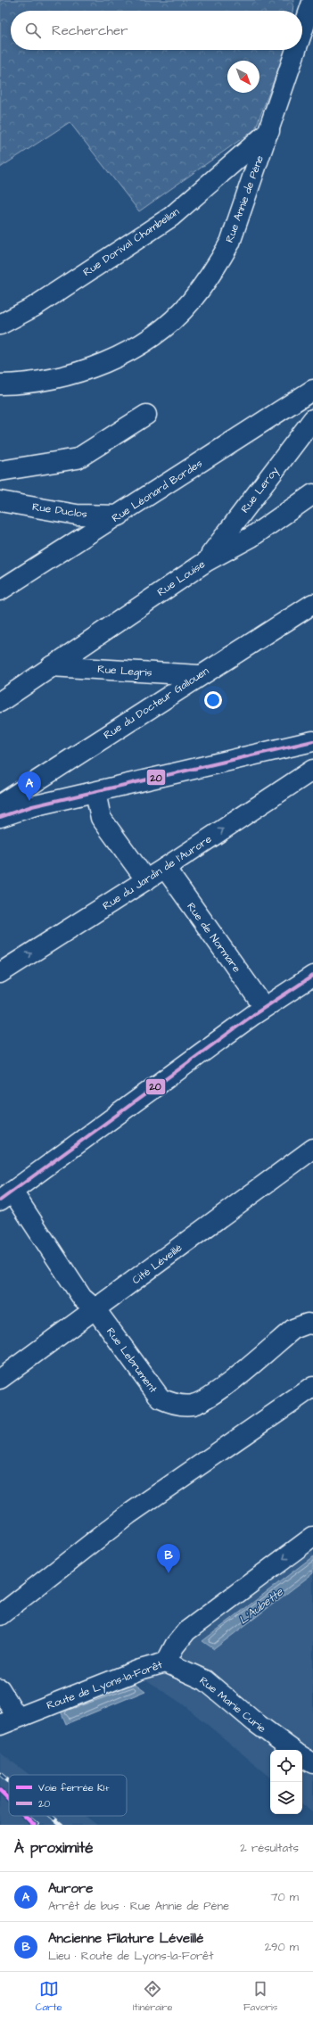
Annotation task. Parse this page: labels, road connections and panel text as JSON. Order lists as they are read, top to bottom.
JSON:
{
  "streets": {
    "street": [
      "Rue Annie de Pène",
      "Rue Dorival Chambellan",
      "Rue Leroy",
      "Rue Léonard Bordes",
      "Rue Duclos",
      "Rue Louise",
      "Rue Legris",
      "Rue du Docteur Gallouen",
      "Rue du Jardin de l'Aurore",
      "Rue de Normare",
      "Cité Léveillé",
      "Rue Lebrument",
      "Route de Lyons-la-Forêt",
      "Rue Marie Curie"
    ]
  },
  "crossings": [
    ["Rue Annie de Pène", "Rue Dorival Chambellan"],
    ["Rue Leroy", "Rue Louise"],
    ["Rue Léonard Bordes", "Rue Duclos"],
    ["Rue Louise", "Rue Legris"],
    ["Rue Legris", "Rue du Docteur Gallouen"],
    ["Rue du Jardin de l'Aurore", "Rue de Normare"],
    ["Cité Léveillé", "Rue Lebrument"],
    ["Route de Lyons-la-Forêt", "Rue Marie Curie"]
  ],
  "water": ["L'Aubette"],
  "lines": ["transit line 20", "rail line K1+"],
  "legend": ["Voie ferrée K1+", "20"],
  "north": "bottom right",
  "page": {
    "search": "Rechercher",
    "pins": ["A", "B"],
    "heading": ["À proximité", "2 résultats"],
    "list": [
      {
        "mark": "A",
        "name": "Aurore",
        "note": "Arrêt de bus · Rue Annie de Pène",
        "value": "70 m"
      },
      {
        "mark": "B",
        "name": "Ancienne Filature Léveillé",
        "note": "Lieu · Route de Lyons-la-Forêt",
        "value": "290 m"
      }
    ],
    "nav": ["Carte", "Itinéraire", "Favoris"]
  }
}
